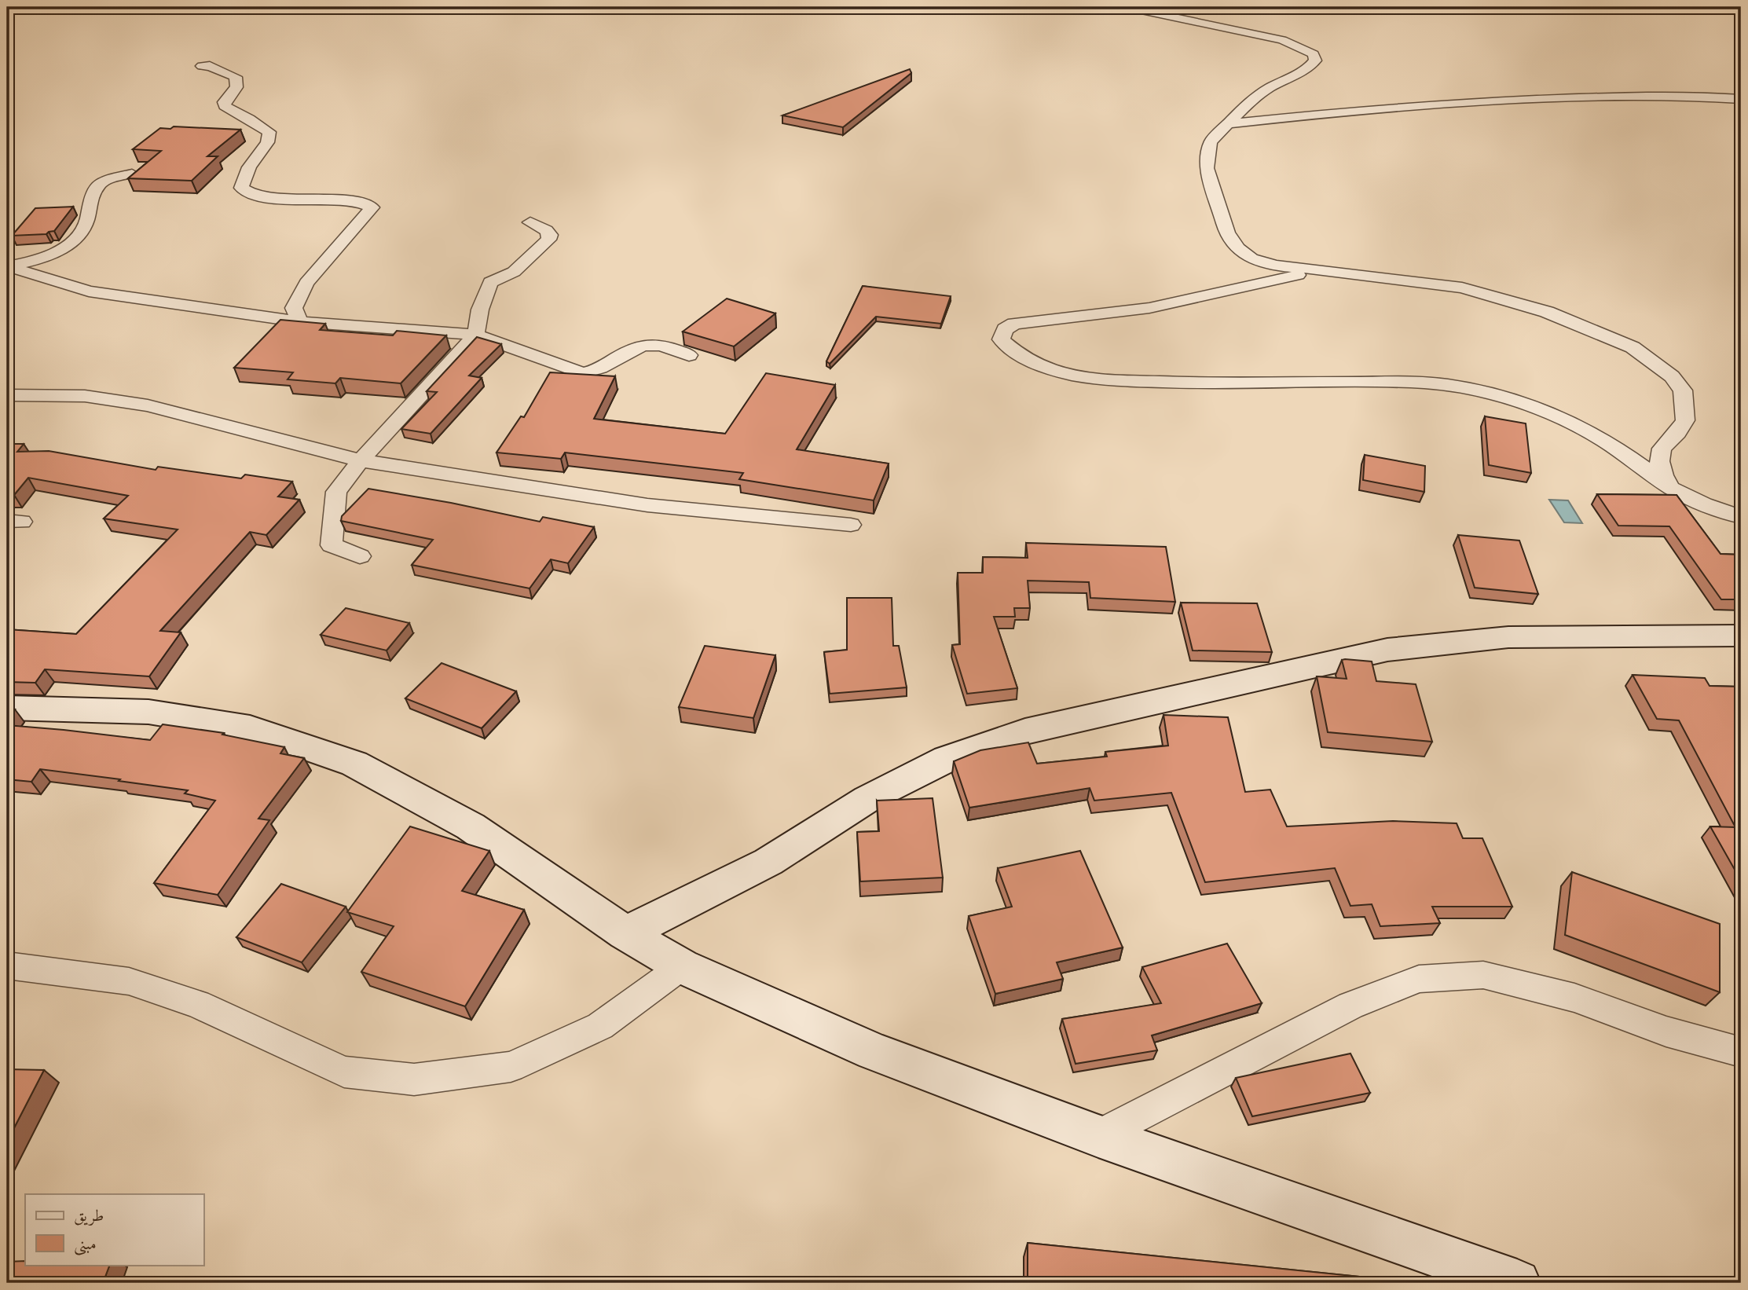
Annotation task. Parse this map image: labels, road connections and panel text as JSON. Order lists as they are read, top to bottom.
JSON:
{
  "legend": ["طريق", "مبنى"]
}
